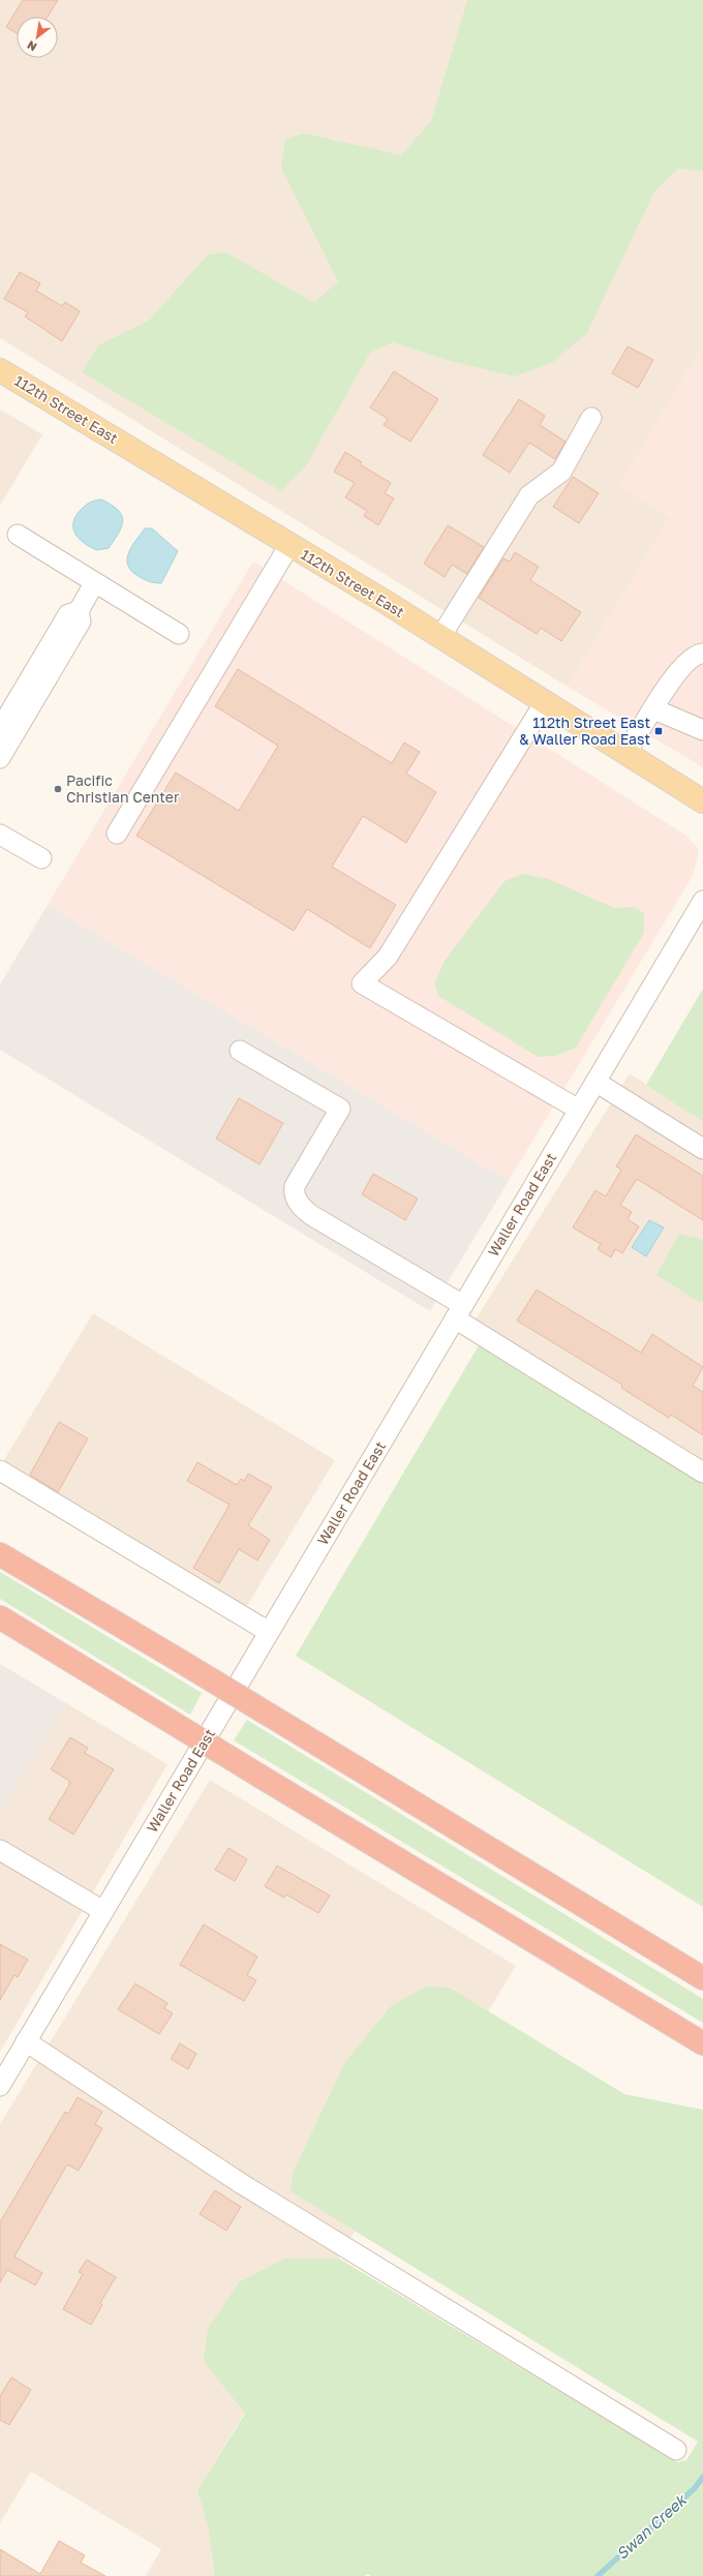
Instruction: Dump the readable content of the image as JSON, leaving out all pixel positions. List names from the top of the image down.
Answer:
{
  "streets": {
    "main road": ["112th Street East"],
    "street": ["Waller Road East"]
  },
  "water": ["Swan Creek"],
  "places": {
    "transit": ["112th Street East & Waller Road East"],
    "other": ["Pacific Christian Center"]
  },
  "north": "bottom left"
}
